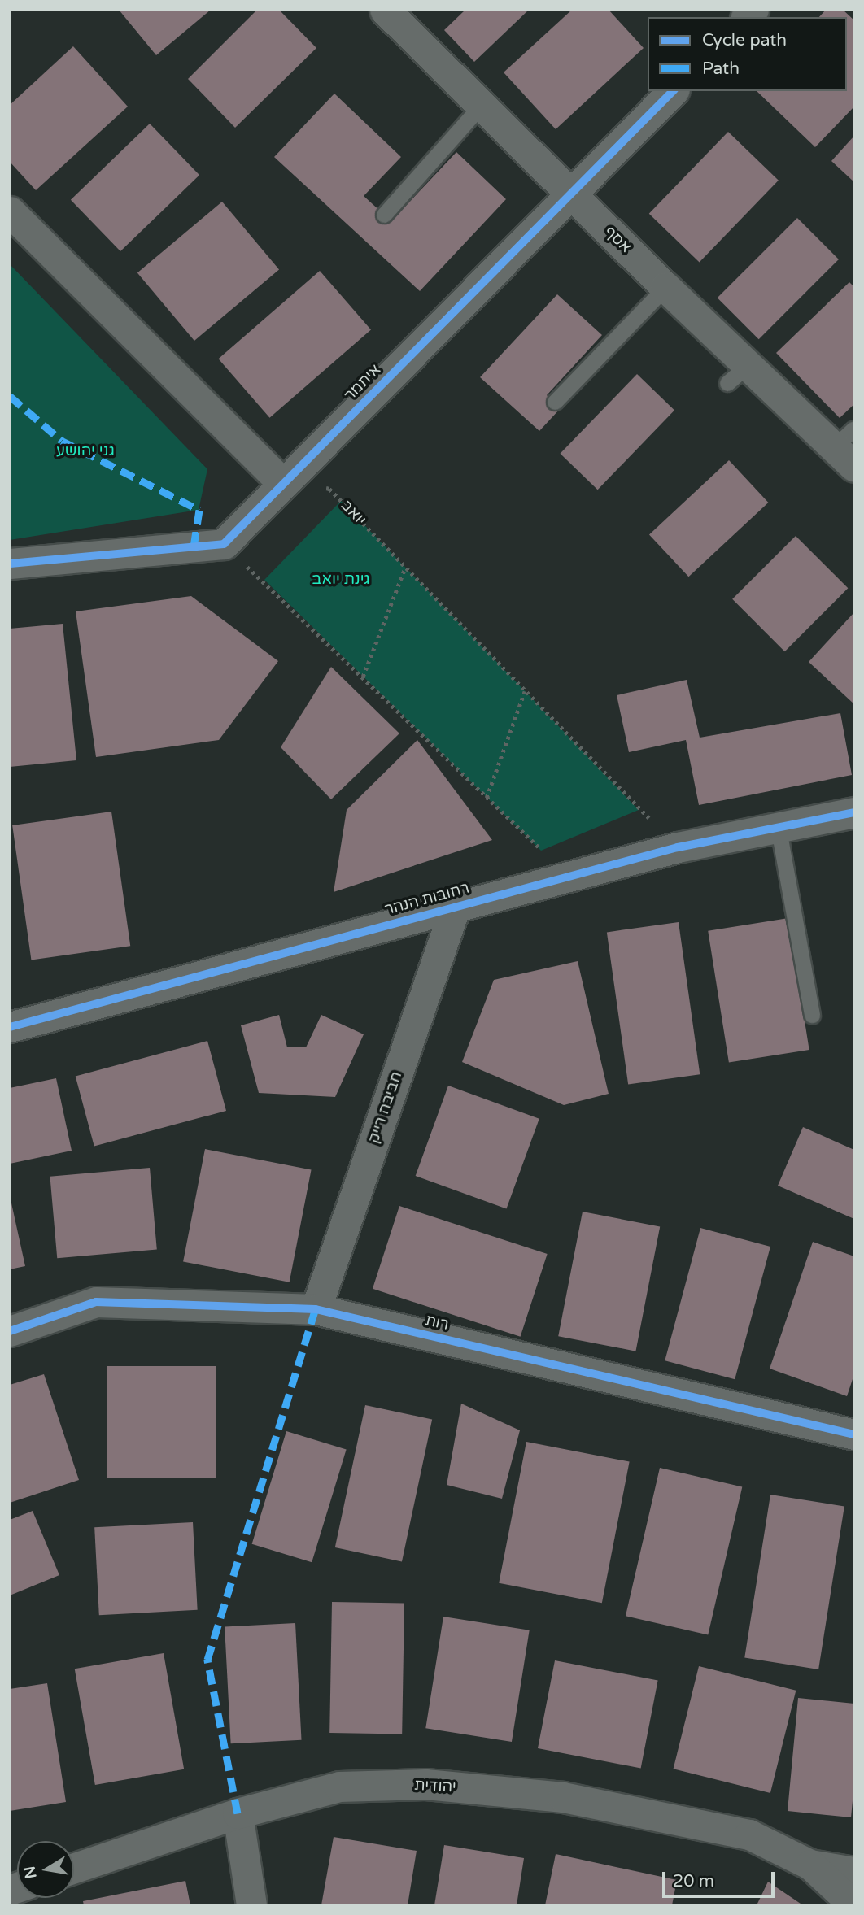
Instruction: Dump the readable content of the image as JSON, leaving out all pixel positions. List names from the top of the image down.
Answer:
{
  "streets": {
    "street": [
      "אסף",
      "איתמר",
      "רחובות הנהר",
      "חביבה רייק",
      "רות",
      "יהודית"
    ],
    "path": ["יואב"]
  },
  "crossings": [
    ["אסף", "איתמר"],
    ["איתמר", "יואב"],
    ["יואב", "רחובות הנהר"],
    ["רחובות הנהר", "חביבה רייק"],
    ["חביבה רייק", "רות"]
  ],
  "parks": ["גני יהושע", "גינת יואב"],
  "legend": ["Cycle path", "Path"],
  "scale_bar": "20 m",
  "north": "left"
}
